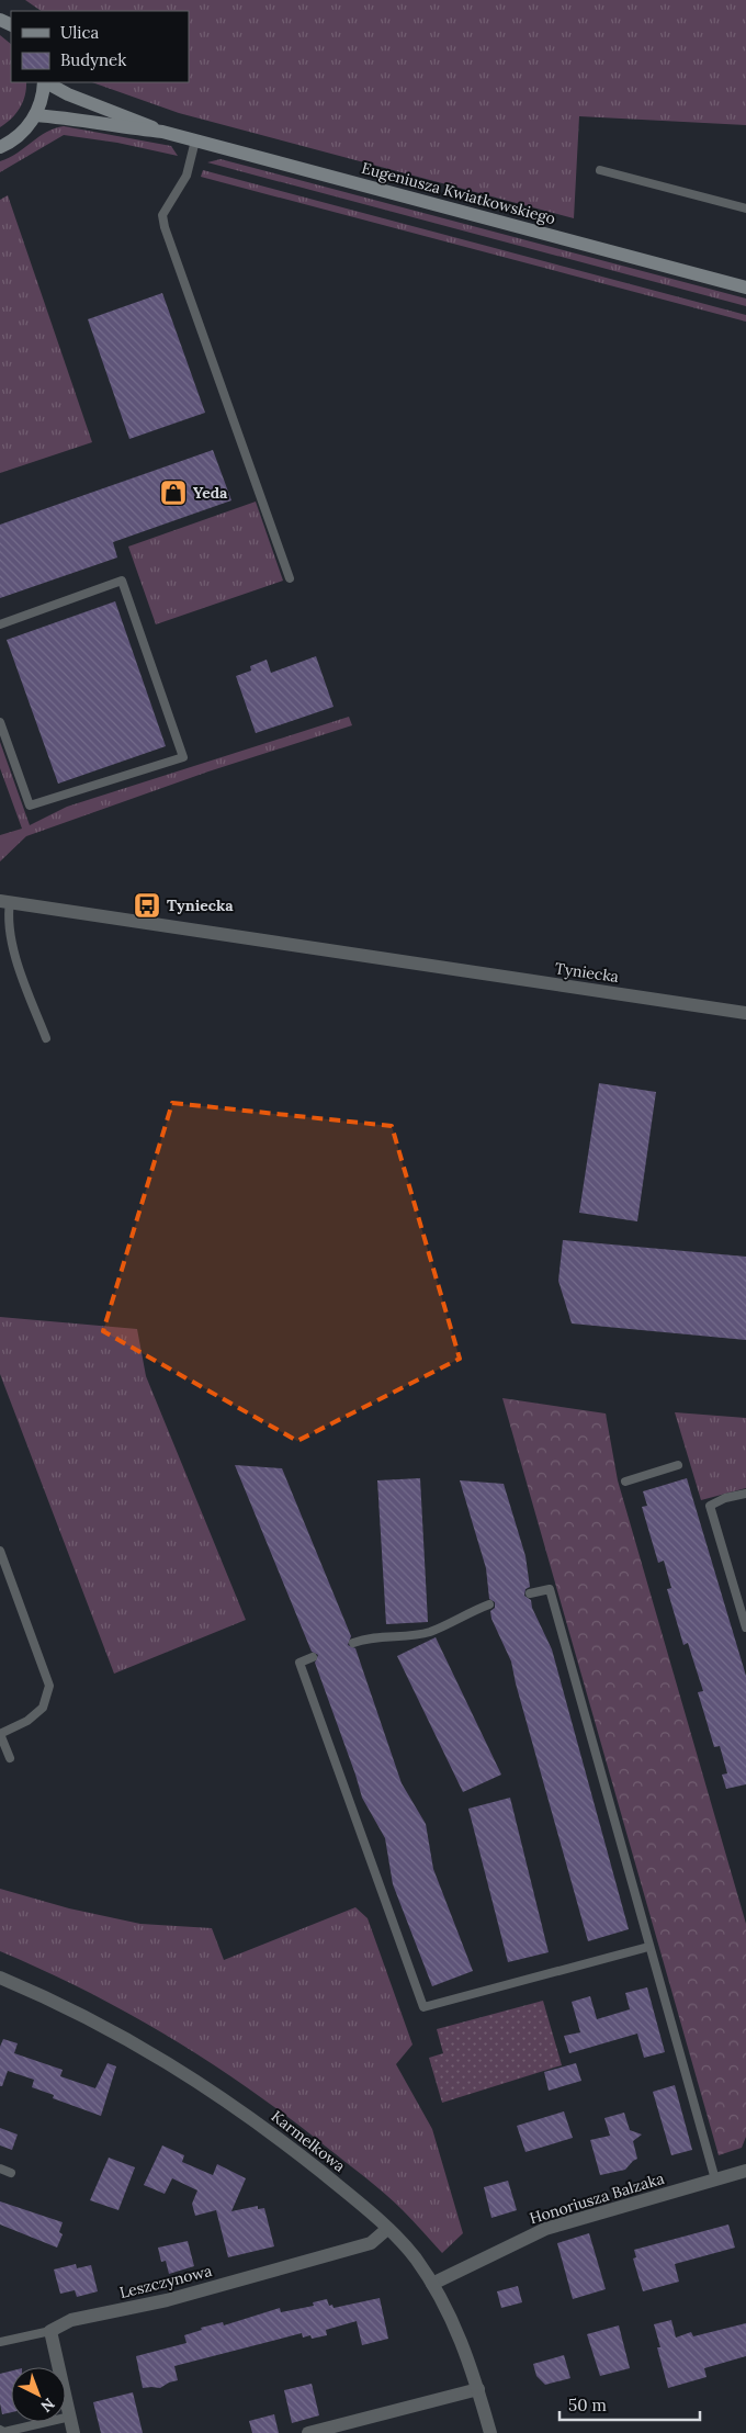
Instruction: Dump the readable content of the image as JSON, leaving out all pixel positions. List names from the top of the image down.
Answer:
{
  "streets": {
    "main road": ["Eugeniusza Kwiatkowskiego"],
    "street": [
      "Tyniecka",
      "Karmelkowa",
      "Honoriusza Balzaka",
      "Leszczynowa"
    ]
  },
  "crossings": [
    ["Karmelkowa", "Honoriusza Balzaka"],
    ["Karmelkowa", "Leszczynowa"]
  ],
  "places": {
    "shop": ["Yeda"],
    "bus stop": ["Tyniecka"]
  },
  "legend": ["Ulica", "Budynek"],
  "scale_bar": "50 m",
  "north": "bottom right"
}
